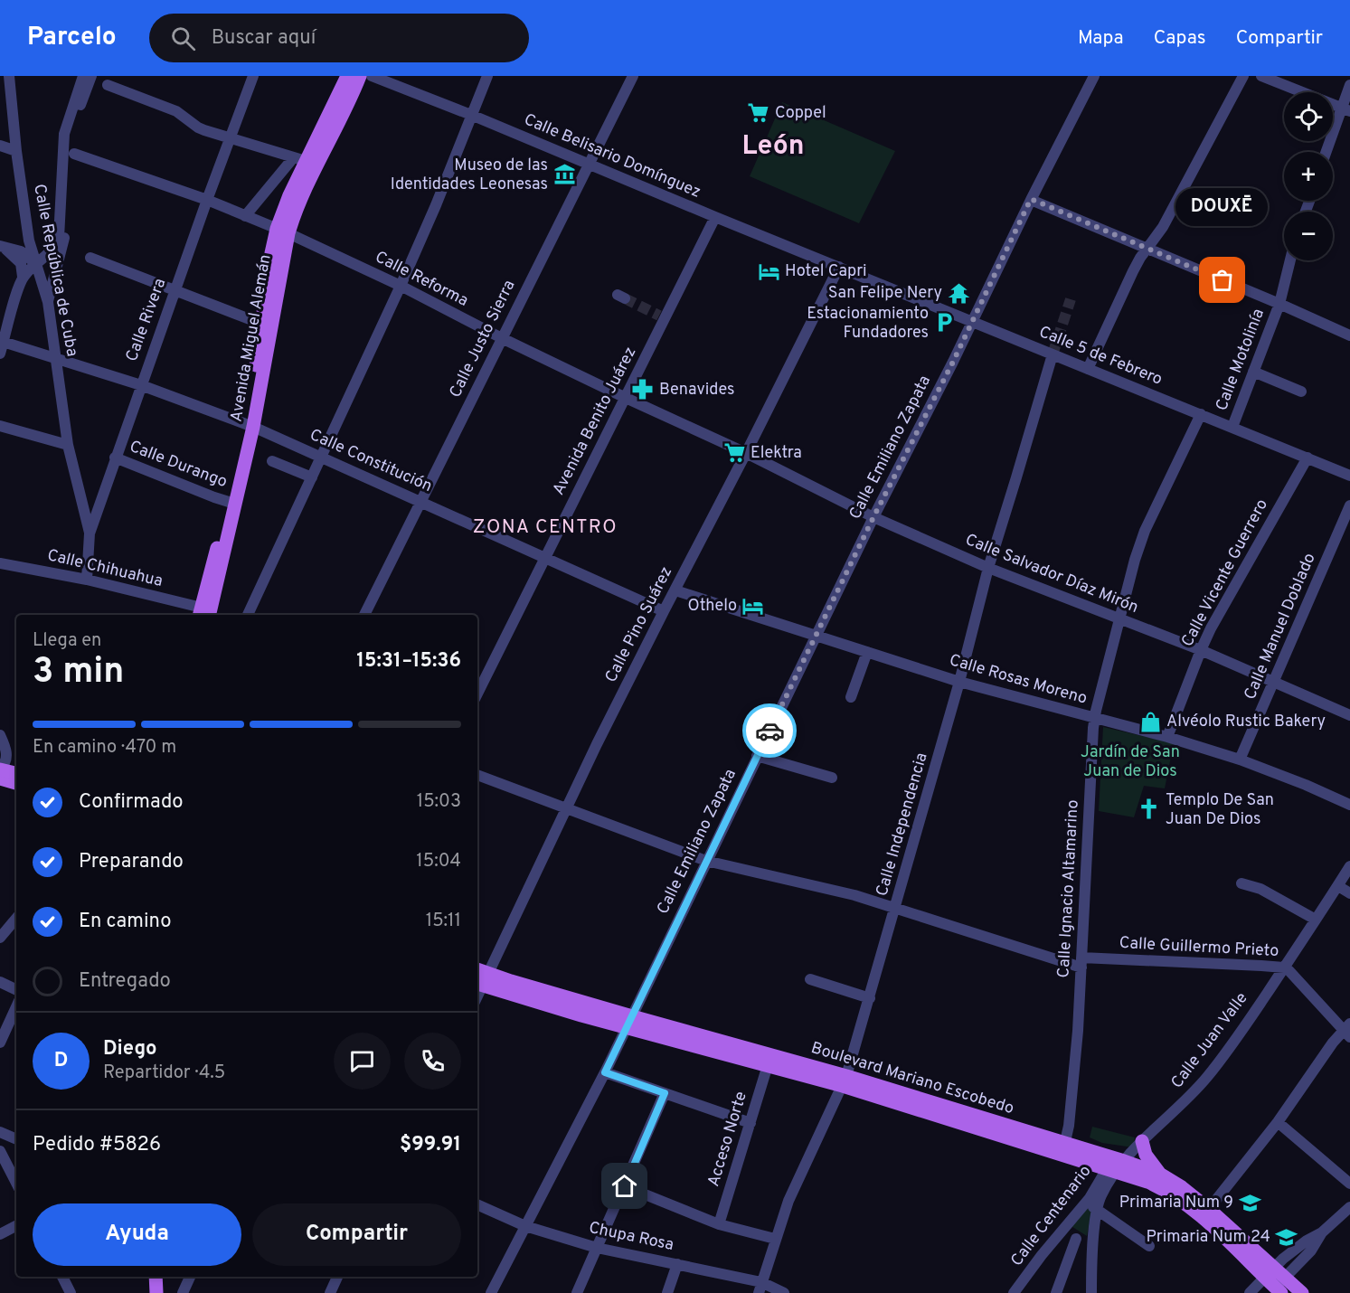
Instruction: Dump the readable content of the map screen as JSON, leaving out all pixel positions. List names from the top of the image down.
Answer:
{
  "streets": {
    "main road": ["Avenida Miguel Alemán", "Boulevard Mariano Escobedo"],
    "street": [
      "Calle Belisario Domínguez",
      "Calle República de Cuba",
      "Calle Reforma",
      "Calle Rivera",
      "Calle Justo Sierra",
      "Calle 5 de Febrero",
      "Calle Motolinía",
      "Avenida Benito Juárez",
      "Calle Emiliano Zapata",
      "Calle Constitución",
      "Calle Durango",
      "Calle Chihuahua",
      "Calle Vicente Guerrero",
      "Calle Salvador Díaz Mirón",
      "Calle Pino Suárez",
      "Calle Manuel Doblado",
      "Calle Rosas Moreno",
      "Calle Independencia",
      "Calle Ignacio Altamarino",
      "Calle Guillermo Prieto",
      "Calle Juan Valle",
      "Acceso Norte",
      "Calle Centenario",
      "Chupa Rosa"
    ]
  },
  "crossings": [
    ["Calle Belisario Domínguez", "Calle Justo Sierra"],
    ["Calle Belisario Domínguez", "Calle 5 de Febrero"],
    ["Calle Belisario Domínguez", "Avenida Benito Juárez"],
    ["Calle Belisario Domínguez", "Calle Pino Suárez"],
    ["Calle República de Cuba", "Calle Rivera"],
    ["Calle República de Cuba", "Calle Constitución"],
    ["Calle Reforma", "Calle Rivera"],
    ["Calle Reforma", "Avenida Miguel Alemán"],
    ["Calle Reforma", "Calle Justo Sierra"],
    ["Calle Reforma", "Avenida Benito Juárez"],
    ["Calle Reforma", "Calle Salvador Díaz Mirón"],
    ["Calle Reforma", "Calle Pino Suárez"],
    ["Calle Rivera", "Calle Constitución"],
    ["Calle Rivera", "Calle Durango"],
    ["Calle Rivera", "Calle Chihuahua"],
    ["Avenida Miguel Alemán", "Calle Constitución"],
    ["Avenida Miguel Alemán", "Calle Durango"],
    ["Avenida Miguel Alemán", "Calle Chihuahua"],
    ["Calle Justo Sierra", "Calle Constitución"],
    ["Calle 5 de Febrero", "Calle Motolinía"],
    ["Calle 5 de Febrero", "Calle Emiliano Zapata"],
    ["Calle 5 de Febrero", "Calle Vicente Guerrero"],
    ["Calle 5 de Febrero", "Calle Pino Suárez"],
    ["Calle 5 de Febrero", "Calle Independencia"],
    ["Calle 5 de Febrero", "Calle Ignacio Altamarino"],
    ["Avenida Benito Juárez", "Calle Constitución"],
    ["Calle Emiliano Zapata", "Calle Salvador Díaz Mirón"],
    ["Calle Emiliano Zapata", "Calle Rosas Moreno"],
    ["Calle Emiliano Zapata", "Calle Guillermo Prieto"],
    ["Calle Emiliano Zapata", "Boulevard Mariano Escobedo"],
    ["Calle Emiliano Zapata", "Chupa Rosa"],
    ["Calle Constitución", "Calle Pino Suárez"],
    ["Calle Vicente Guerrero", "Calle Salvador Díaz Mirón"],
    ["Calle Vicente Guerrero", "Calle Rosas Moreno"],
    ["Calle Salvador Díaz Mirón", "Calle Pino Suárez"],
    ["Calle Salvador Díaz Mirón", "Calle Manuel Doblado"],
    ["Calle Salvador Díaz Mirón", "Calle Independencia"],
    ["Calle Salvador Díaz Mirón", "Calle Ignacio Altamarino"],
    ["Calle Pino Suárez", "Calle Rosas Moreno"],
    ["Calle Pino Suárez", "Calle Guillermo Prieto"],
    ["Calle Pino Suárez", "Boulevard Mariano Escobedo"],
    ["Calle Manuel Doblado", "Calle Rosas Moreno"],
    ["Calle Rosas Moreno", "Calle Independencia"],
    ["Calle Rosas Moreno", "Calle Ignacio Altamarino"],
    ["Calle Independencia", "Calle Guillermo Prieto"],
    ["Calle Independencia", "Boulevard Mariano Escobedo"],
    ["Calle Independencia", "Chupa Rosa"],
    ["Calle Ignacio Altamarino", "Calle Guillermo Prieto"],
    ["Calle Ignacio Altamarino", "Boulevard Mariano Escobedo"],
    ["Calle Guillermo Prieto", "Calle Juan Valle"],
    ["Calle Juan Valle", "Boulevard Mariano Escobedo"],
    ["Calle Juan Valle", "Calle Centenario"],
    ["Boulevard Mariano Escobedo", "Acceso Norte"],
    ["Boulevard Mariano Escobedo", "Calle Centenario"]
  ],
  "districts": ["León", "ZONA CENTRO"],
  "parks": ["Jardín de San Juan de Dios"],
  "places": {
    "supermarket": ["Coppel", "Elektra"],
    "museum": ["Museo de las Identidades Leonesas"],
    "hotel": ["Hotel Capri", "Othelo"],
    "other": ["DOUXĒ"],
    "temple": ["San Felipe Nery"],
    "parking": ["Estacionamiento Fundadores"],
    "pharmacy": ["Benavides"],
    "shop": ["Alvéolo Rustic Bakery"],
    "church": ["Templo De San Juan De Dios"],
    "school or university": ["Primaria Num 9", "Primaria Num 24"]
  },
  "page": {
    "header": "Parcelo",
    "search": "Buscar aquí",
    "nav": ["Mapa", "Capas", "Compartir"],
    "map_buttons": ["+", "−"],
    "bubble": "DOUXĒ",
    "heading": ["3 min", "Llega en", "15:31–15:36"],
    "panel": [
      "Diego",
      "Repartidor · 4.5",
      "Pedido #5826",
      "$99.91"
    ],
    "bar": "En camino · 470 m",
    "list": [
      ["Confirmado", "15:03"],
      ["Preparando", "15:04"],
      ["En camino", "15:11"],
      "Entregado"
    ],
    "round": "D",
    "buttons": ["Ayuda", "Compartir"]
  }
}
